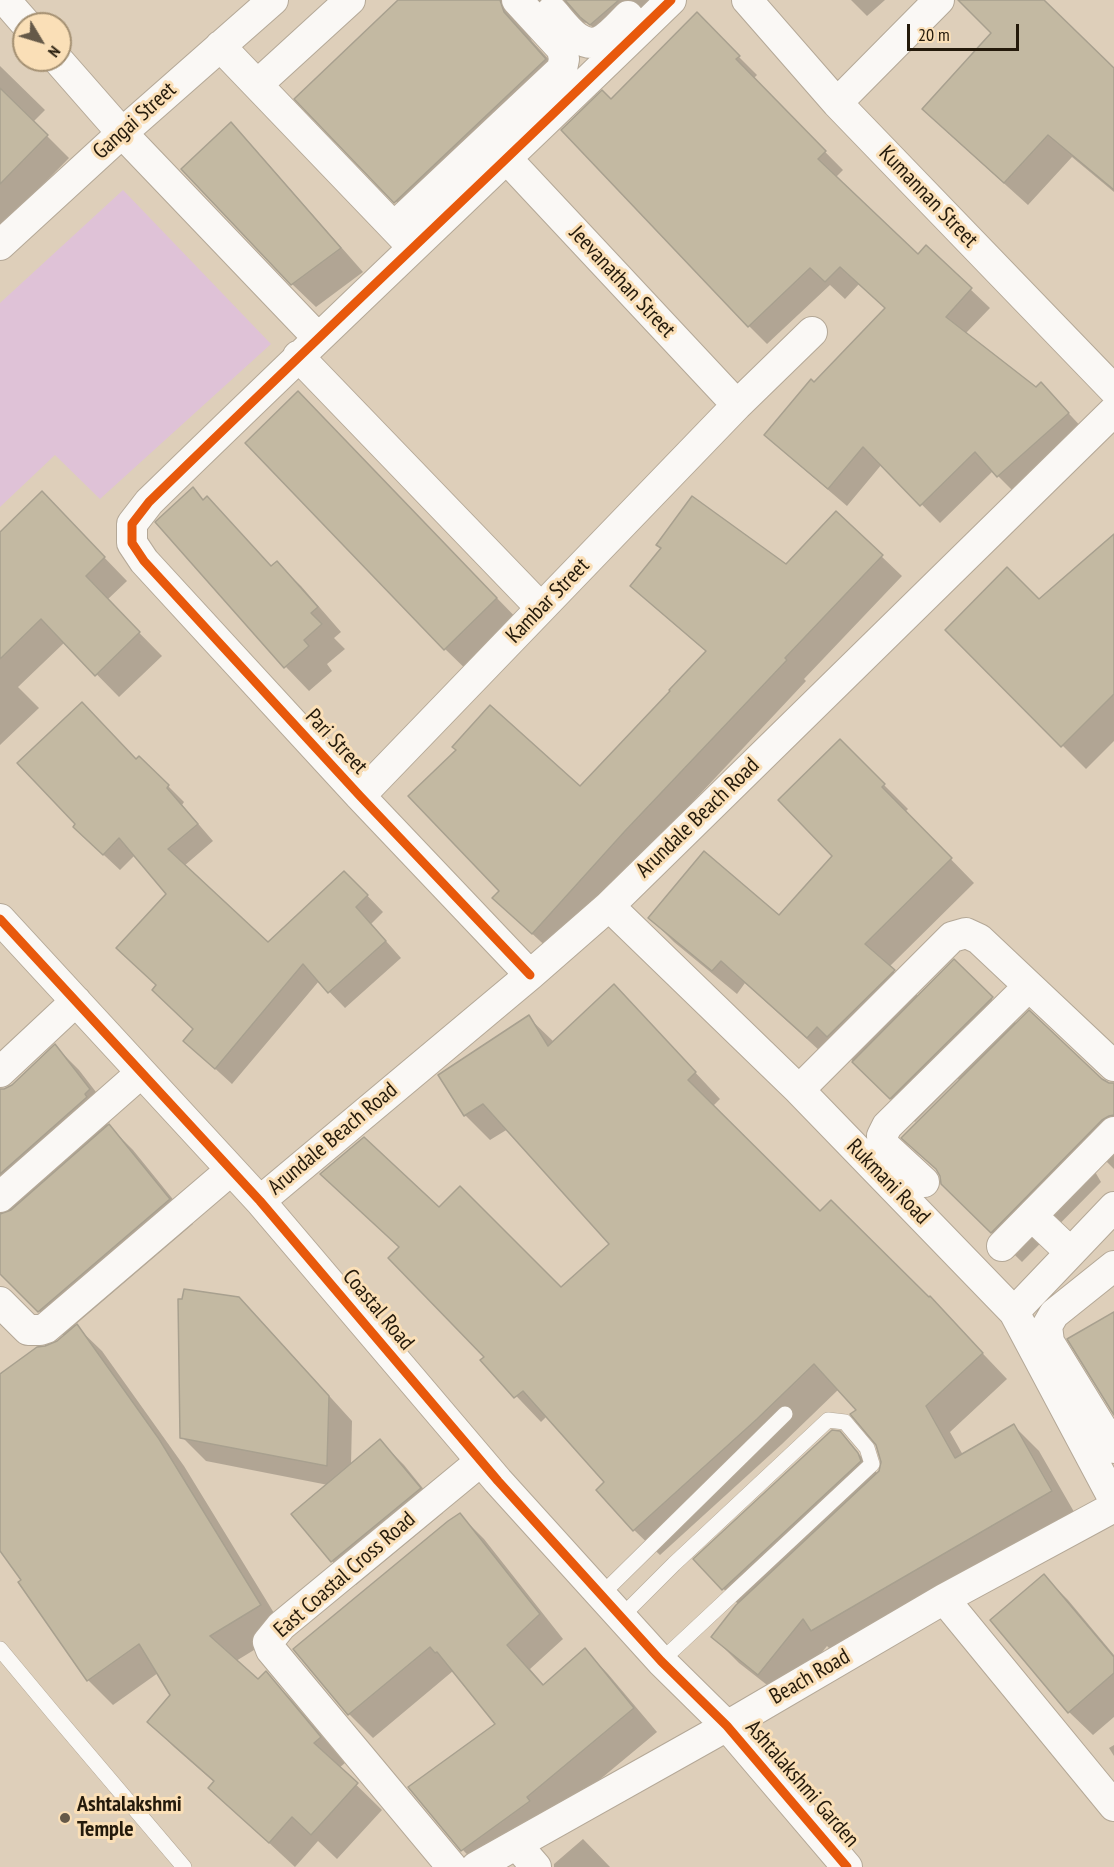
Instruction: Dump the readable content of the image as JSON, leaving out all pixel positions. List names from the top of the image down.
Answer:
{
  "streets": {
    "street": [
      "Gangai Street",
      "Kumannan Street",
      "Jeevanathan Street",
      "Kambar Street",
      "Pari Street",
      "Arundale Beach Road",
      "Rukmani Road",
      "Coastal Road",
      "East Coastal Cross Road",
      "Beach Road",
      "Ashtalakshmi Garden"
    ]
  },
  "crossings": [
    ["Jeevanathan Street", "Kambar Street"],
    ["Kambar Street", "Pari Street"],
    ["Pari Street", "Arundale Beach Road"],
    ["Arundale Beach Road", "Rukmani Road"],
    ["Arundale Beach Road", "Coastal Road"],
    ["Coastal Road", "East Coastal Cross Road"],
    ["Coastal Road", "Beach Road"],
    ["Coastal Road", "Ashtalakshmi Garden"],
    ["Beach Road", "Ashtalakshmi Garden"]
  ],
  "places": ["Ashtalakshmi Temple"],
  "scale_bar": "20 m",
  "north": "bottom right"
}
